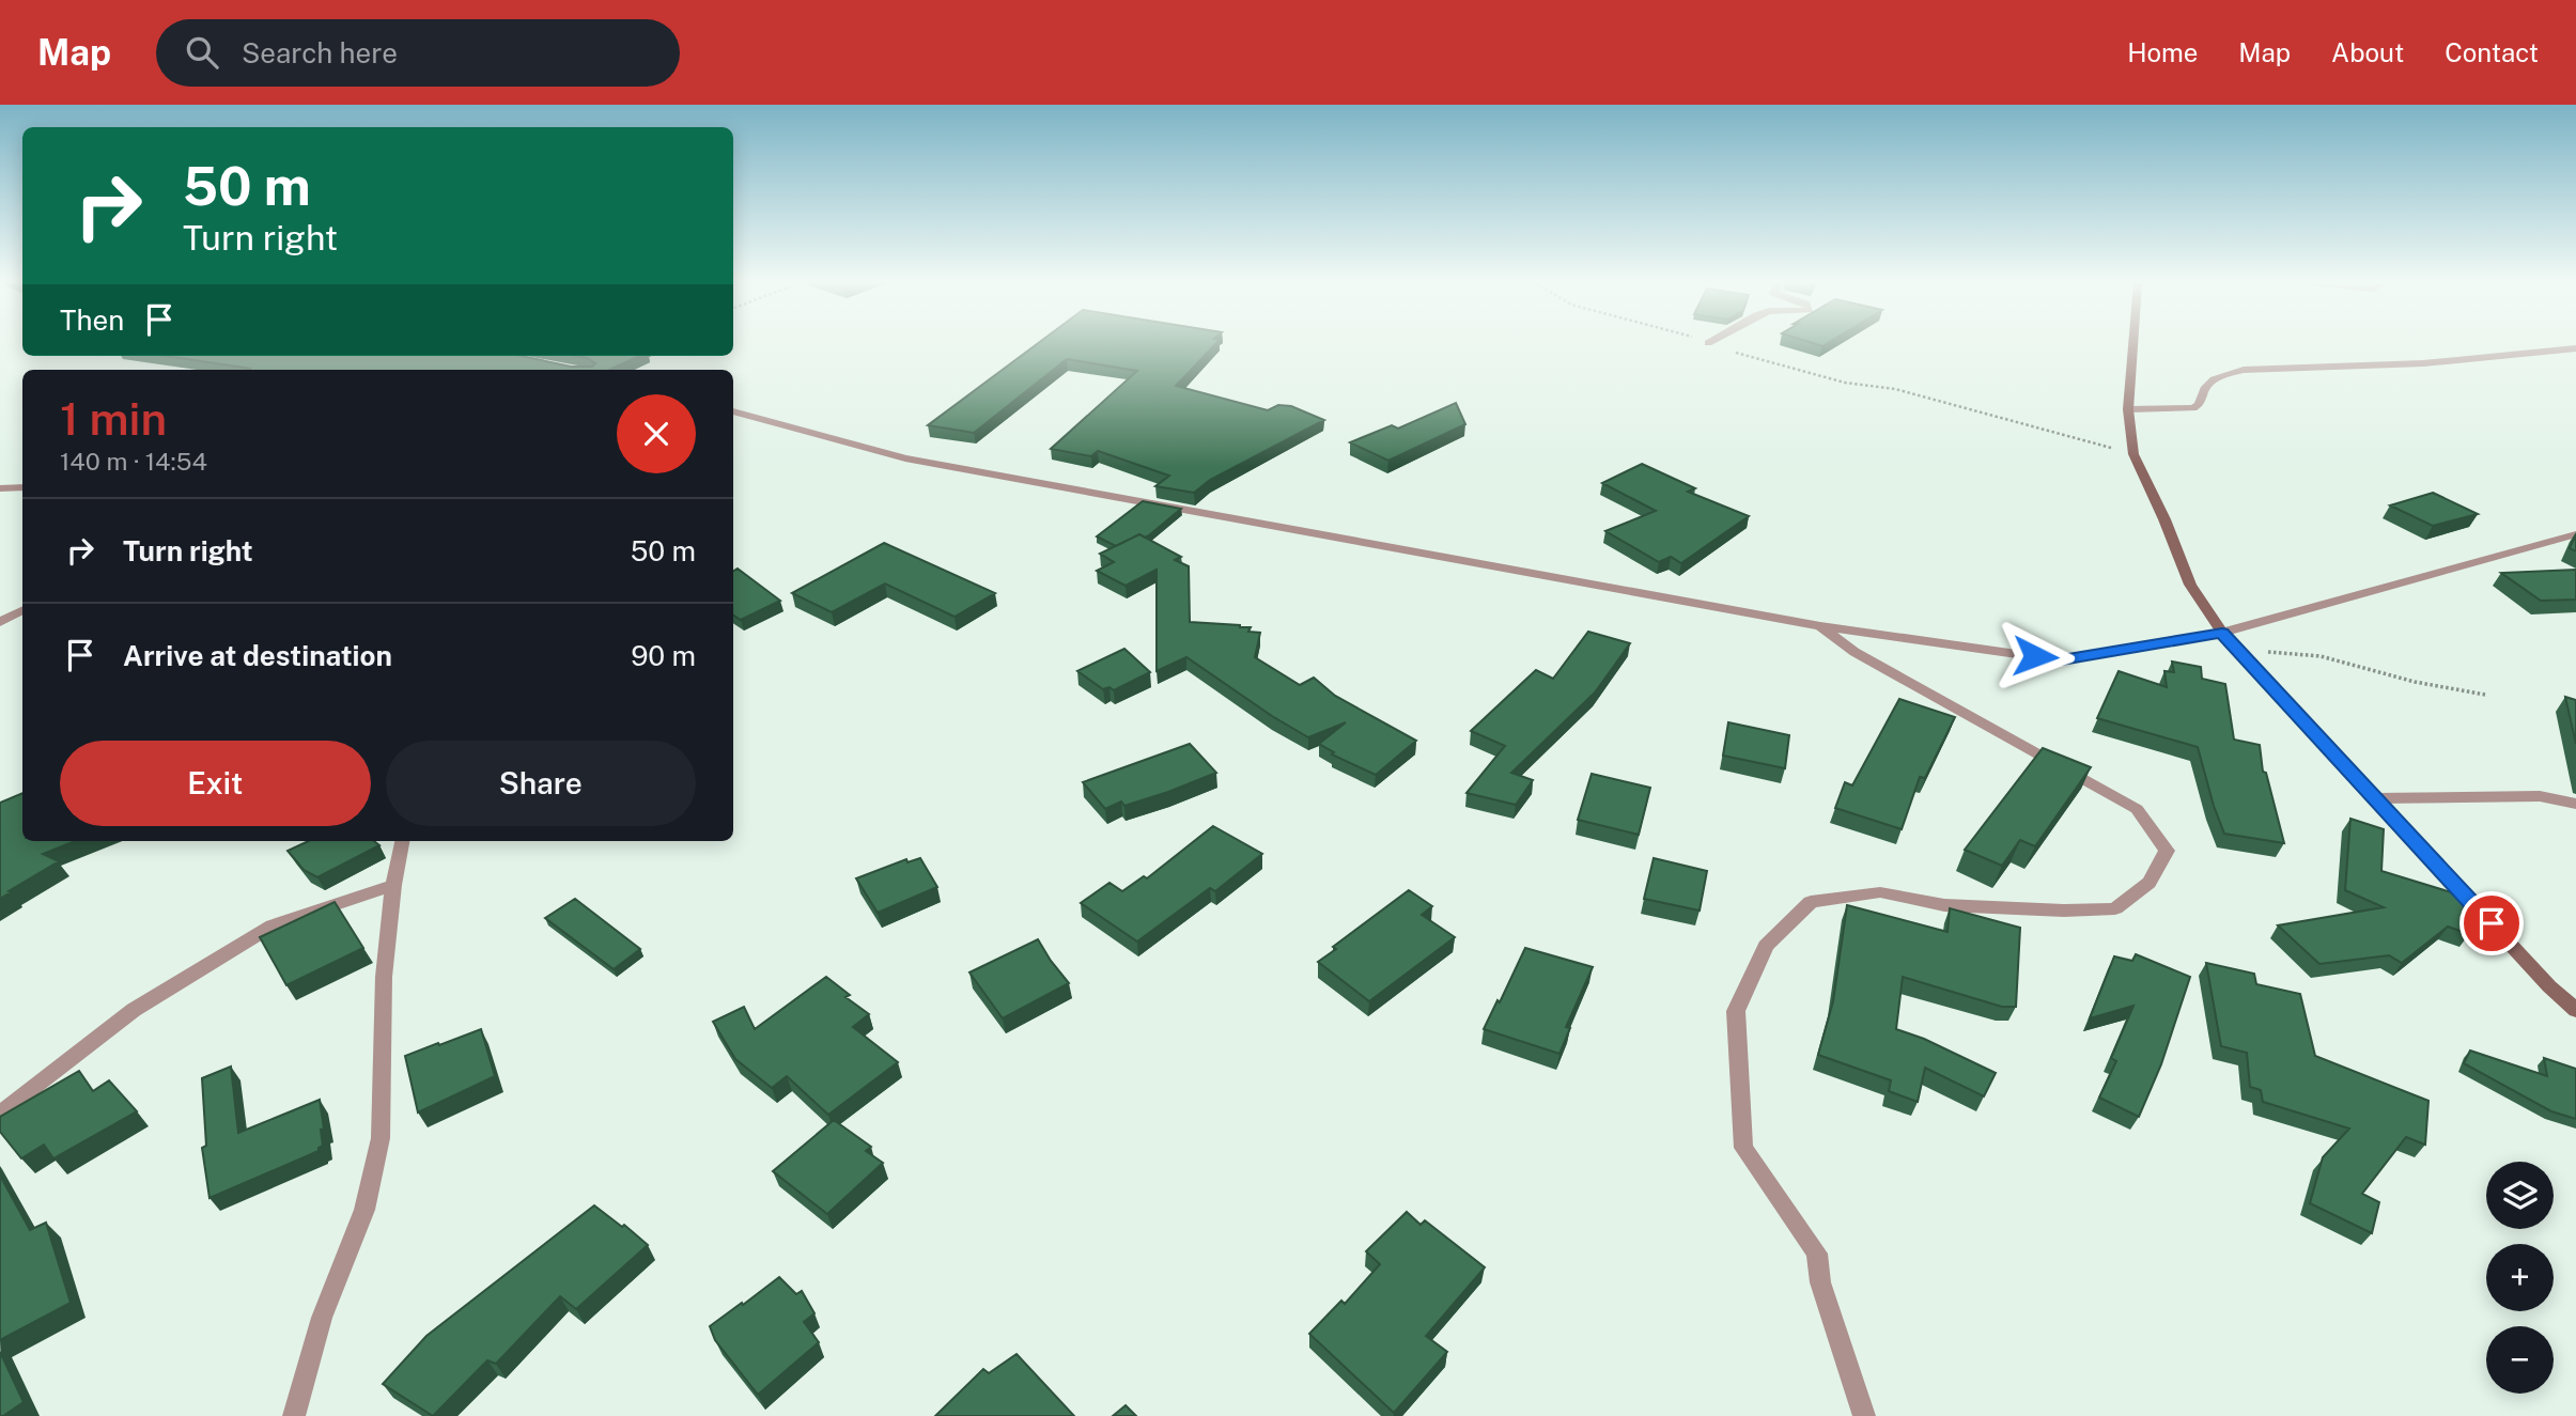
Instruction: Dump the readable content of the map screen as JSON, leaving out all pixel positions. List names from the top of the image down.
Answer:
{
  "page": {
    "header": "Map",
    "search": "Search here",
    "nav": [
      "Home",
      "Map",
      "About",
      "Contact"
    ],
    "turn": ["50 m", "Turn right"],
    "then": "Then",
    "heading": ["1 min", "140 m · 14:54"],
    "list": [
      {
        "name": "Turn right",
        "value": "50 m"
      },
      {
        "name": "Arrive at destination",
        "value": "90 m"
      }
    ],
    "buttons": ["Exit", "Share"],
    "map_buttons": ["+", "−"]
  }
}
